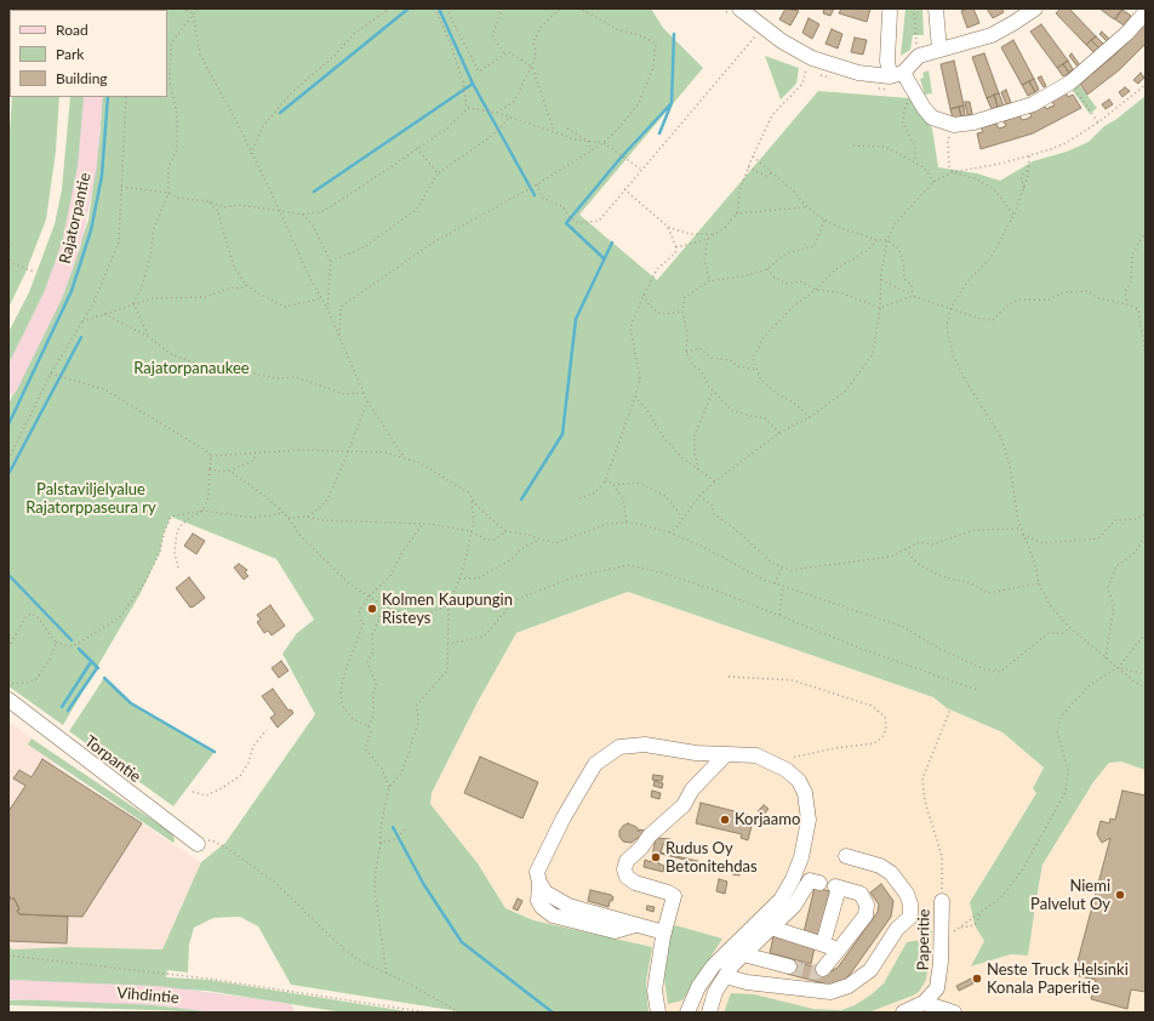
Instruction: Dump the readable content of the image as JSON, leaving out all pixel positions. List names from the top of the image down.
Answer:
{
  "streets": {
    "main road": ["Rajatorpantie", "Vihdintie"],
    "street": ["Torpantie", "Paperitie"]
  },
  "parks": ["Rajatorpanaukee", "Palstaviljelyalue Rajatorppaseura ry"],
  "places": [
    "Kolmen Kaupungin Risteys",
    "Korjaamo",
    "Rudus Oy Betonitehdas",
    "Niemi Palvelut Oy",
    "Neste Truck Helsinki Konala Paperitie"
  ],
  "legend": ["Road", "Park", "Building"]
}
